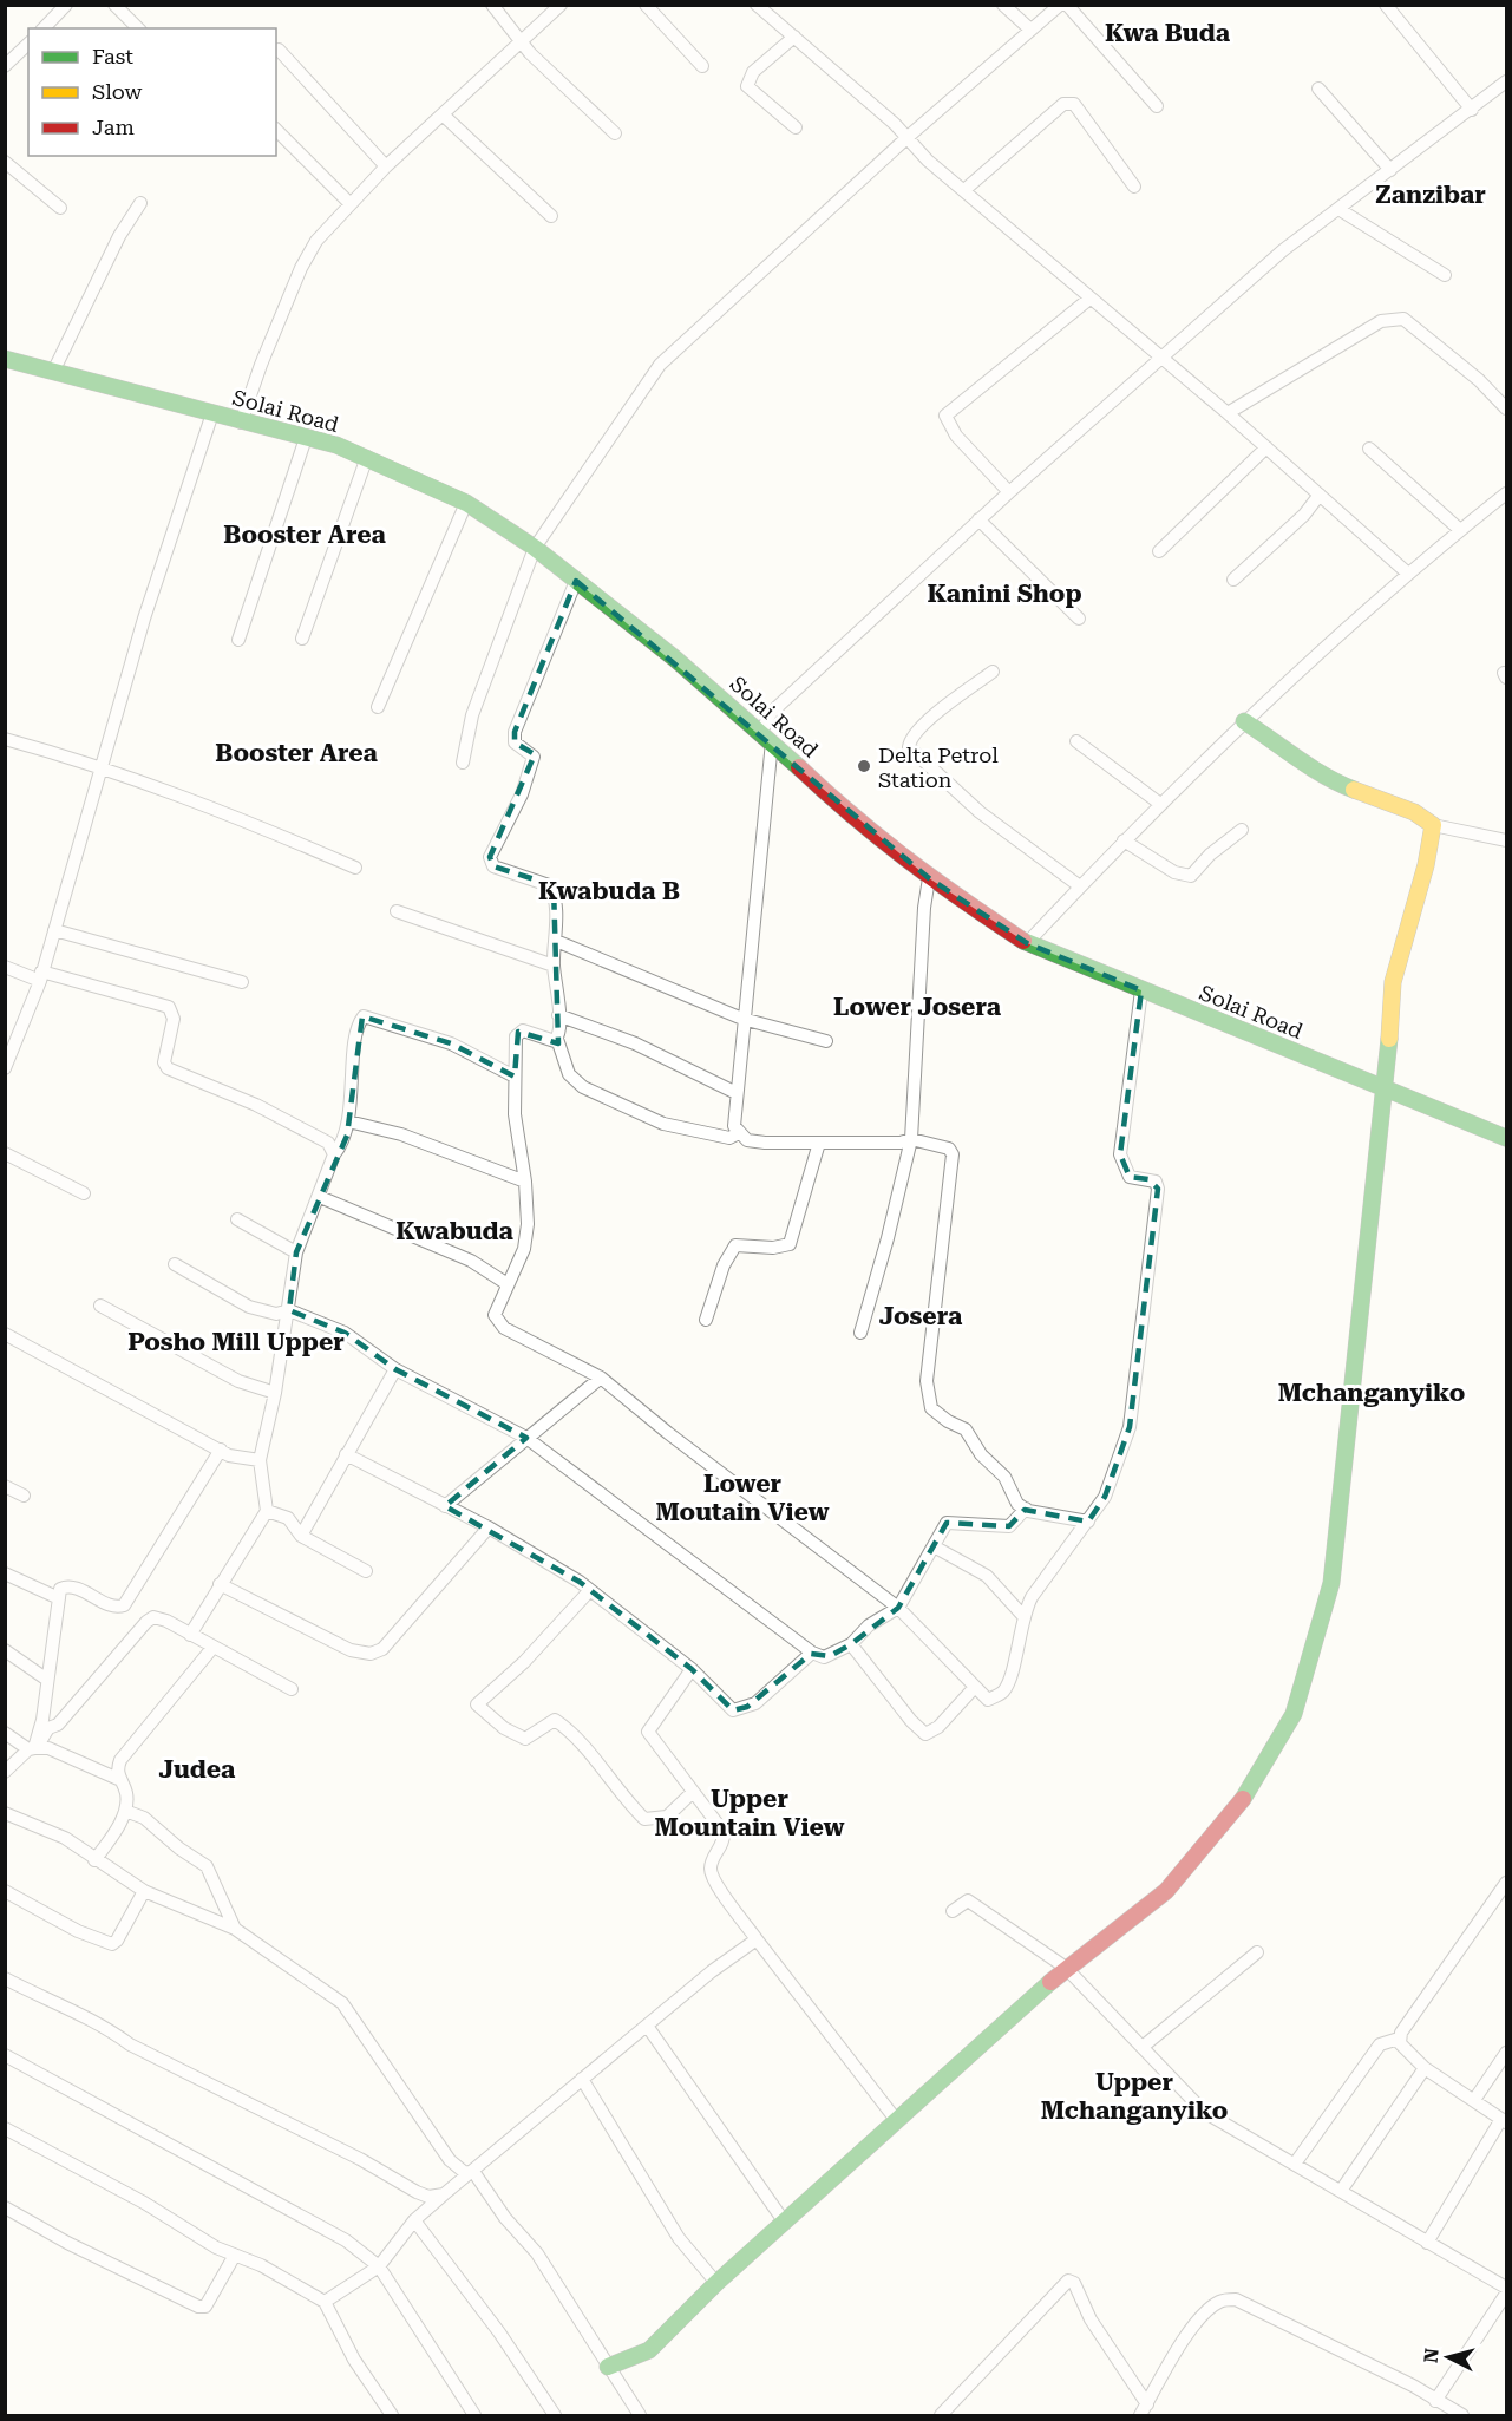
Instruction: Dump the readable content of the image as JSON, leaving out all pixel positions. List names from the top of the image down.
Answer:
{
  "streets": {
    "main road": ["Solai Road"]
  },
  "districts": [
    "Kwa Buda",
    "Zanzibar",
    "Booster Area",
    "Kanini Shop",
    "Booster Area",
    "Kwabuda B",
    "Lower Josera",
    "Kwabuda",
    "Josera",
    "Posho Mill Upper",
    "Mchanganyiko",
    "Lower Moutain View",
    "Judea",
    "Upper Mountain View",
    "Upper Mchanganyiko"
  ],
  "places": ["Delta Petrol Station"],
  "legend": ["Fast", "Slow", "Jam"],
  "north": "left"
}
